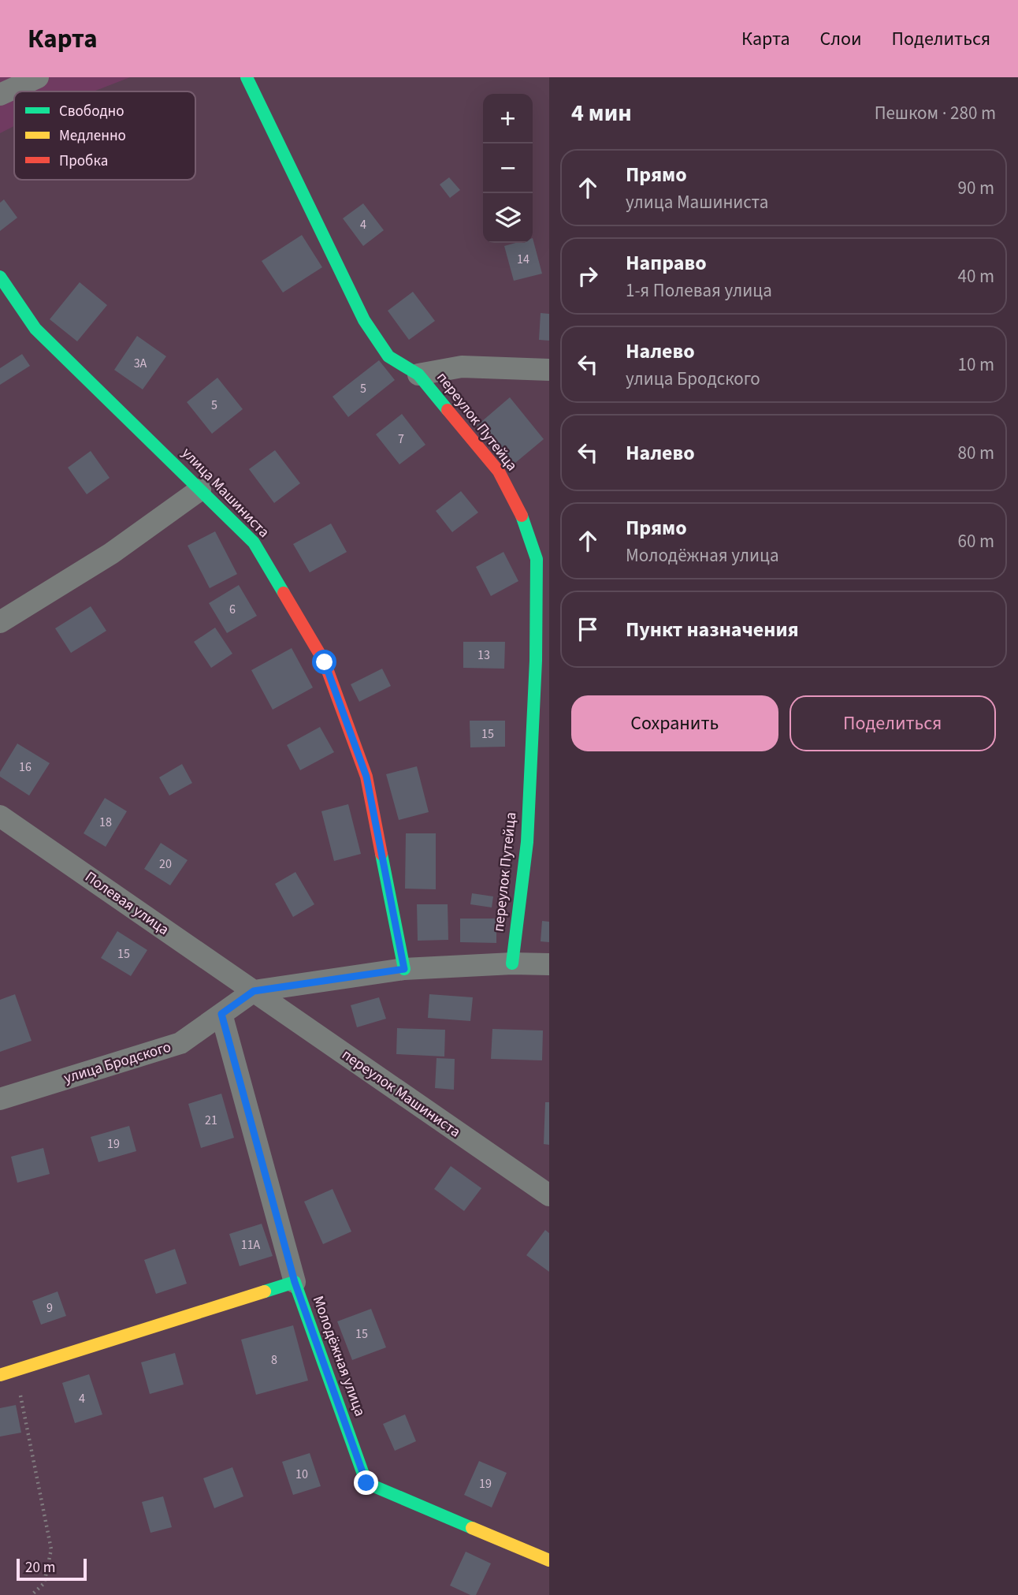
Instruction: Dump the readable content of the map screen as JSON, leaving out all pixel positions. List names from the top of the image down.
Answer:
{
  "streets": {
    "street": [
      "переулок Путейца",
      "улица Машиниста",
      "Полевая улица",
      "улица Бродского",
      "переулок Машиниста",
      "Молодёжная улица"
    ]
  },
  "crossings": [
    ["Полевая улица", "улица Бродского"],
    ["Полевая улица", "переулок Машиниста"],
    ["улица Бродского", "переулок Машиниста"]
  ],
  "house_numbers": [
    "4",
    "14",
    "3А",
    "5",
    "5",
    "7",
    "6",
    "13",
    "15",
    "16",
    "18",
    "20",
    "15",
    "21",
    "19",
    "11А",
    "9",
    "15",
    "8",
    "4",
    "10",
    "19"
  ],
  "legend": ["Свободно", "Медленно", "Пробка"],
  "scale_bar": "20 m",
  "page": {
    "header": "Карта",
    "nav": ["Карта", "Слои", "Поделиться"],
    "heading": ["4 мин", "Пешком · 280 m"],
    "map_buttons": ["+", "−"],
    "list": [
      ["Прямо", "улица Машиниста", "90 m"],
      ["Направо", "1-я Полевая улица", "40 m"],
      ["Налево", "улица Бродского", "10 m"],
      ["Налево", "80 m"],
      ["Прямо", "Молодёжная улица", "60 m"],
      "Пункт назначения"
    ],
    "buttons": ["Сохранить", "Поделиться"],
    "scale": "20 m"
  }
}
